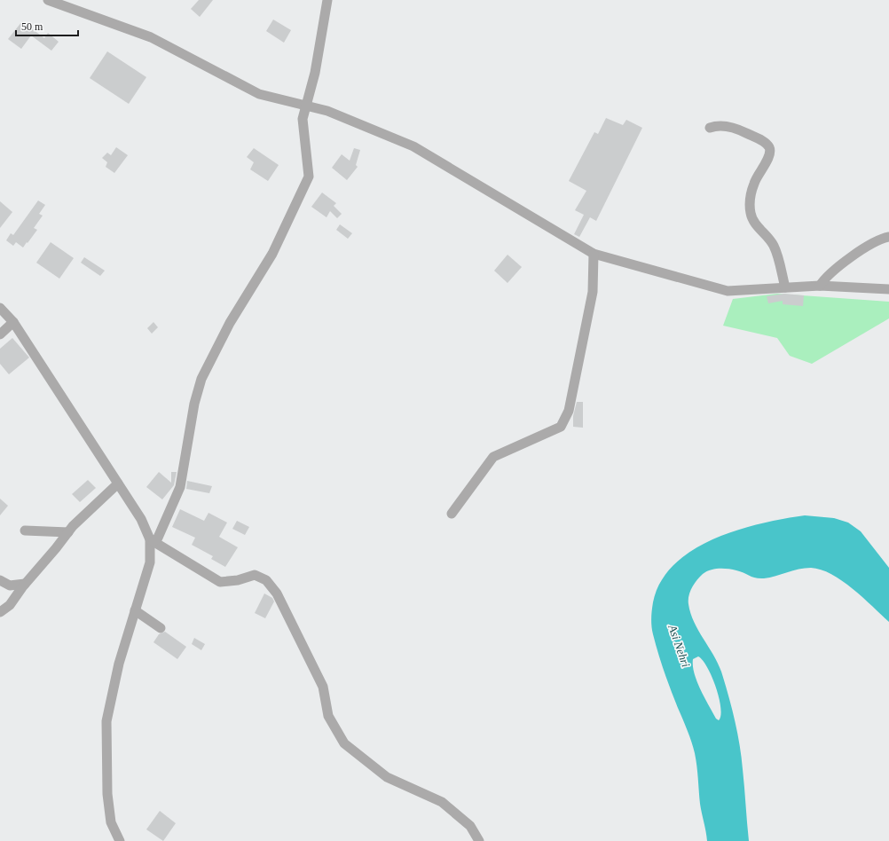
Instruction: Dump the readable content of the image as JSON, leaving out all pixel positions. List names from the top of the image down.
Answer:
{
  "water": ["Asi Nehri"],
  "scale_bar": "50 m"
}
